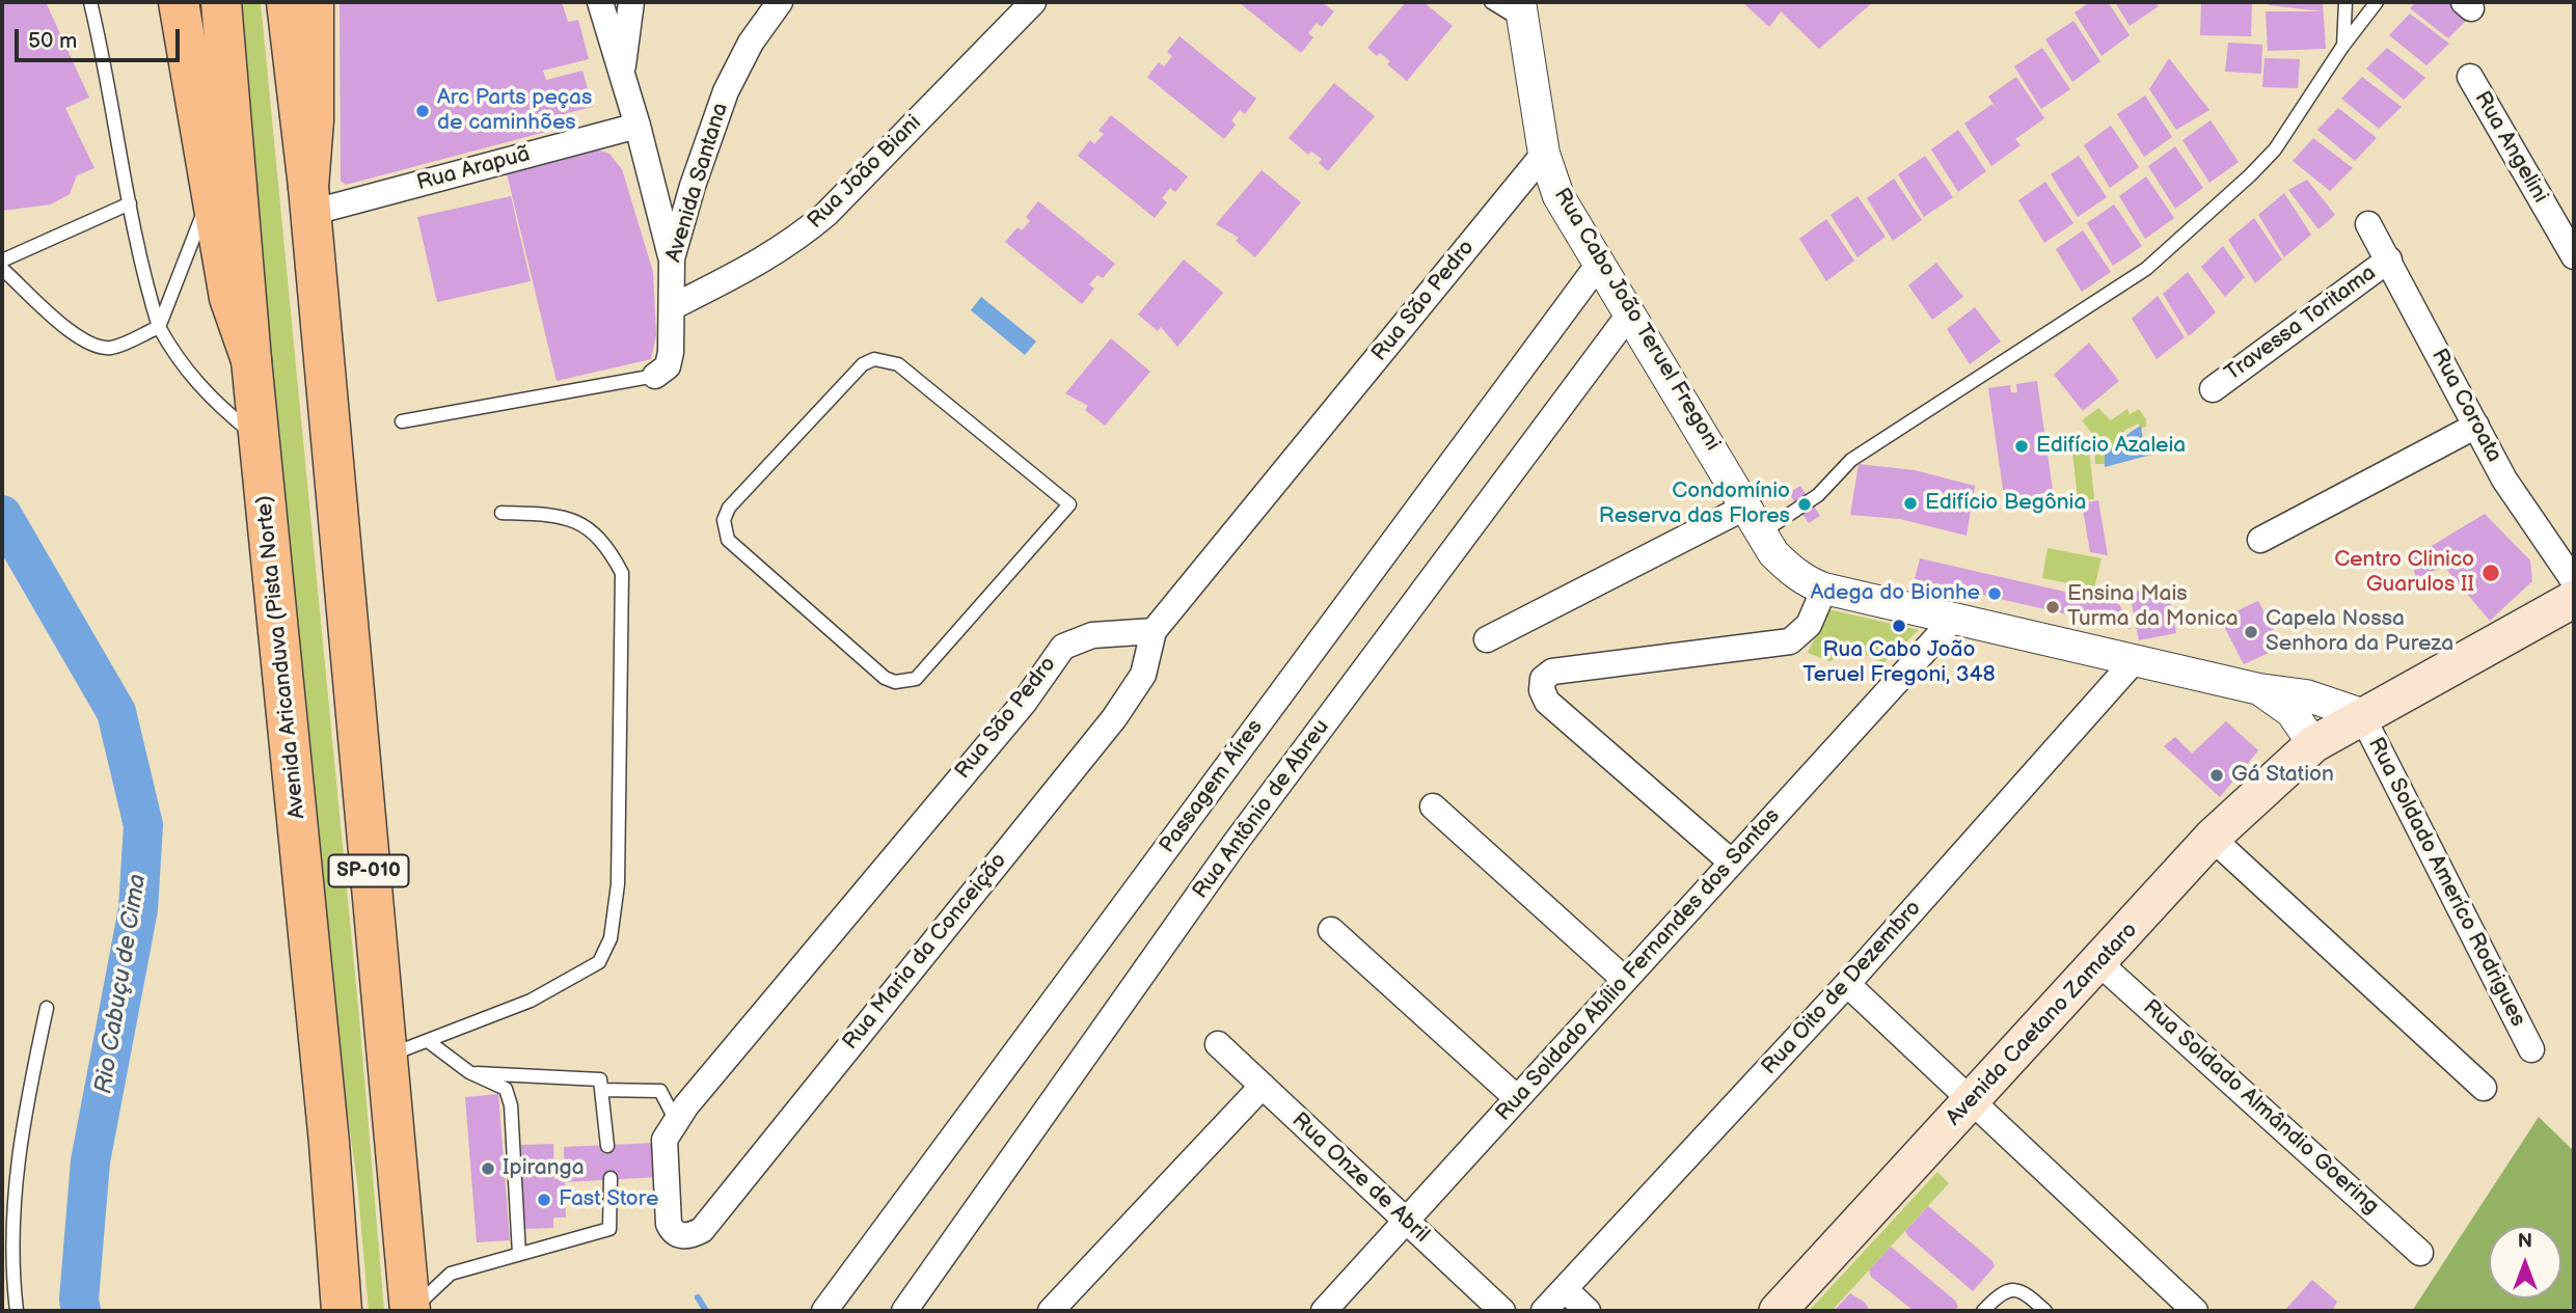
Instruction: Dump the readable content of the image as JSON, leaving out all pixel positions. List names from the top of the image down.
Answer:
{
  "streets": {
    "highway": ["Avenida Aricanduva (Pista Norte)", "SP-010"],
    "main road": ["Avenida Caetano Zamataro"],
    "street": [
      "Rua Angelini",
      "Rua Arapuã",
      "Rua João Biani",
      "Avenida Santana",
      "Rua São Pedro",
      "Rua Cabo João Teruel Fregoni",
      "Travessa Toritama",
      "Rua Coroata",
      "Passagem Aíres",
      "Rua Antônio de Abreu",
      "Rua Soldado Ameríco Rodrigues",
      "Rua Maria da Conceição",
      "Rua Soldado Abílio Fernandes dos Santos",
      "Rua Oito de Dezembro",
      "Rua Soldado Almândio Goering",
      "Rua Onze de Abril"
    ]
  },
  "crossings": [
    ["Rua Arapuã", "SP-010"],
    ["Rua João Biani", "Avenida Santana"],
    ["Rua São Pedro", "Rua Cabo João Teruel Fregoni"],
    ["Rua São Pedro", "Rua Maria da Conceição"],
    ["Rua Cabo João Teruel Fregoni", "Passagem Aíres"],
    ["Rua Cabo João Teruel Fregoni", "Rua Antônio de Abreu"],
    ["Rua Cabo João Teruel Fregoni", "Rua Soldado Ameríco Rodrigues"],
    ["Rua Cabo João Teruel Fregoni", "Rua Soldado Abílio Fernandes dos Santos"],
    ["Rua Cabo João Teruel Fregoni", "Rua Oito de Dezembro"],
    ["Rua Cabo João Teruel Fregoni", "Avenida Caetano Zamataro"],
    ["Travessa Toritama", "Rua Coroata"],
    ["Rua Soldado Abílio Fernandes dos Santos", "Rua Onze de Abril"],
    ["Avenida Caetano Zamataro", "Rua Soldado Almândio Goering"]
  ],
  "water": ["Rio Cabuçu de Cima"],
  "places": [
    "Arc Parts peças de caminhões",
    "Edifício Azaleia",
    "Edifício Begônia",
    "Condomínio Reserva das Flores",
    "Centro Clinico Guarulos II",
    "Adega do Bionhe",
    "Ensina Mais Turma da Monica",
    "Rua Cabo João Teruel Fregoni, 348",
    "Capela Nossa Senhora da Pureza",
    "Gá Station",
    "Ipiranga",
    "Fast Store"
  ],
  "scale_bar": "50 m",
  "north": "top"
}
